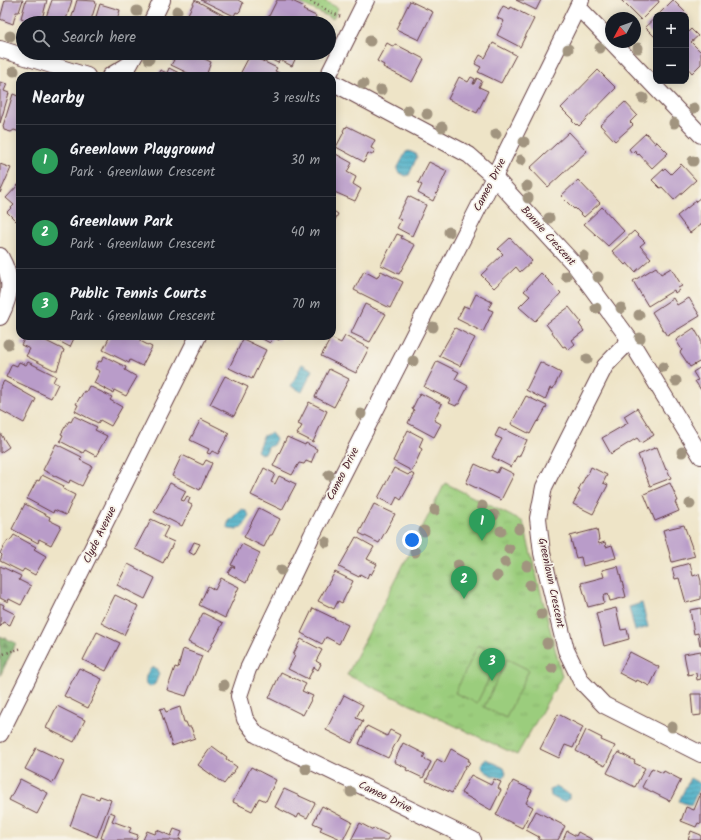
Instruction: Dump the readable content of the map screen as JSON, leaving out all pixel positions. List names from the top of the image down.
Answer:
{
  "streets": {
    "street": [
      "Cameo Drive",
      "Bonnie Crescent",
      "Clyde Avenue",
      "Greenlawn Crescent"
    ]
  },
  "crossings": [
    ["Cameo Drive", "Bonnie Crescent"],
    ["Bonnie Crescent", "Greenlawn Crescent"]
  ],
  "north": "bottom left",
  "page": {
    "map_buttons": ["+", "−"],
    "search": "Search here",
    "heading": ["Nearby", "3 results"],
    "list": [
      {
        "mark": "1",
        "name": "Greenlawn Playground",
        "note": "Park · Greenlawn Crescent",
        "value": "30 m"
      },
      {
        "mark": "2",
        "name": "Greenlawn Park",
        "note": "Park · Greenlawn Crescent",
        "value": "40 m"
      },
      {
        "mark": "3",
        "name": "Public Tennis Courts",
        "note": "Park · Greenlawn Crescent",
        "value": "70 m"
      }
    ],
    "pins": ["1", "2", "3"]
  }
}
